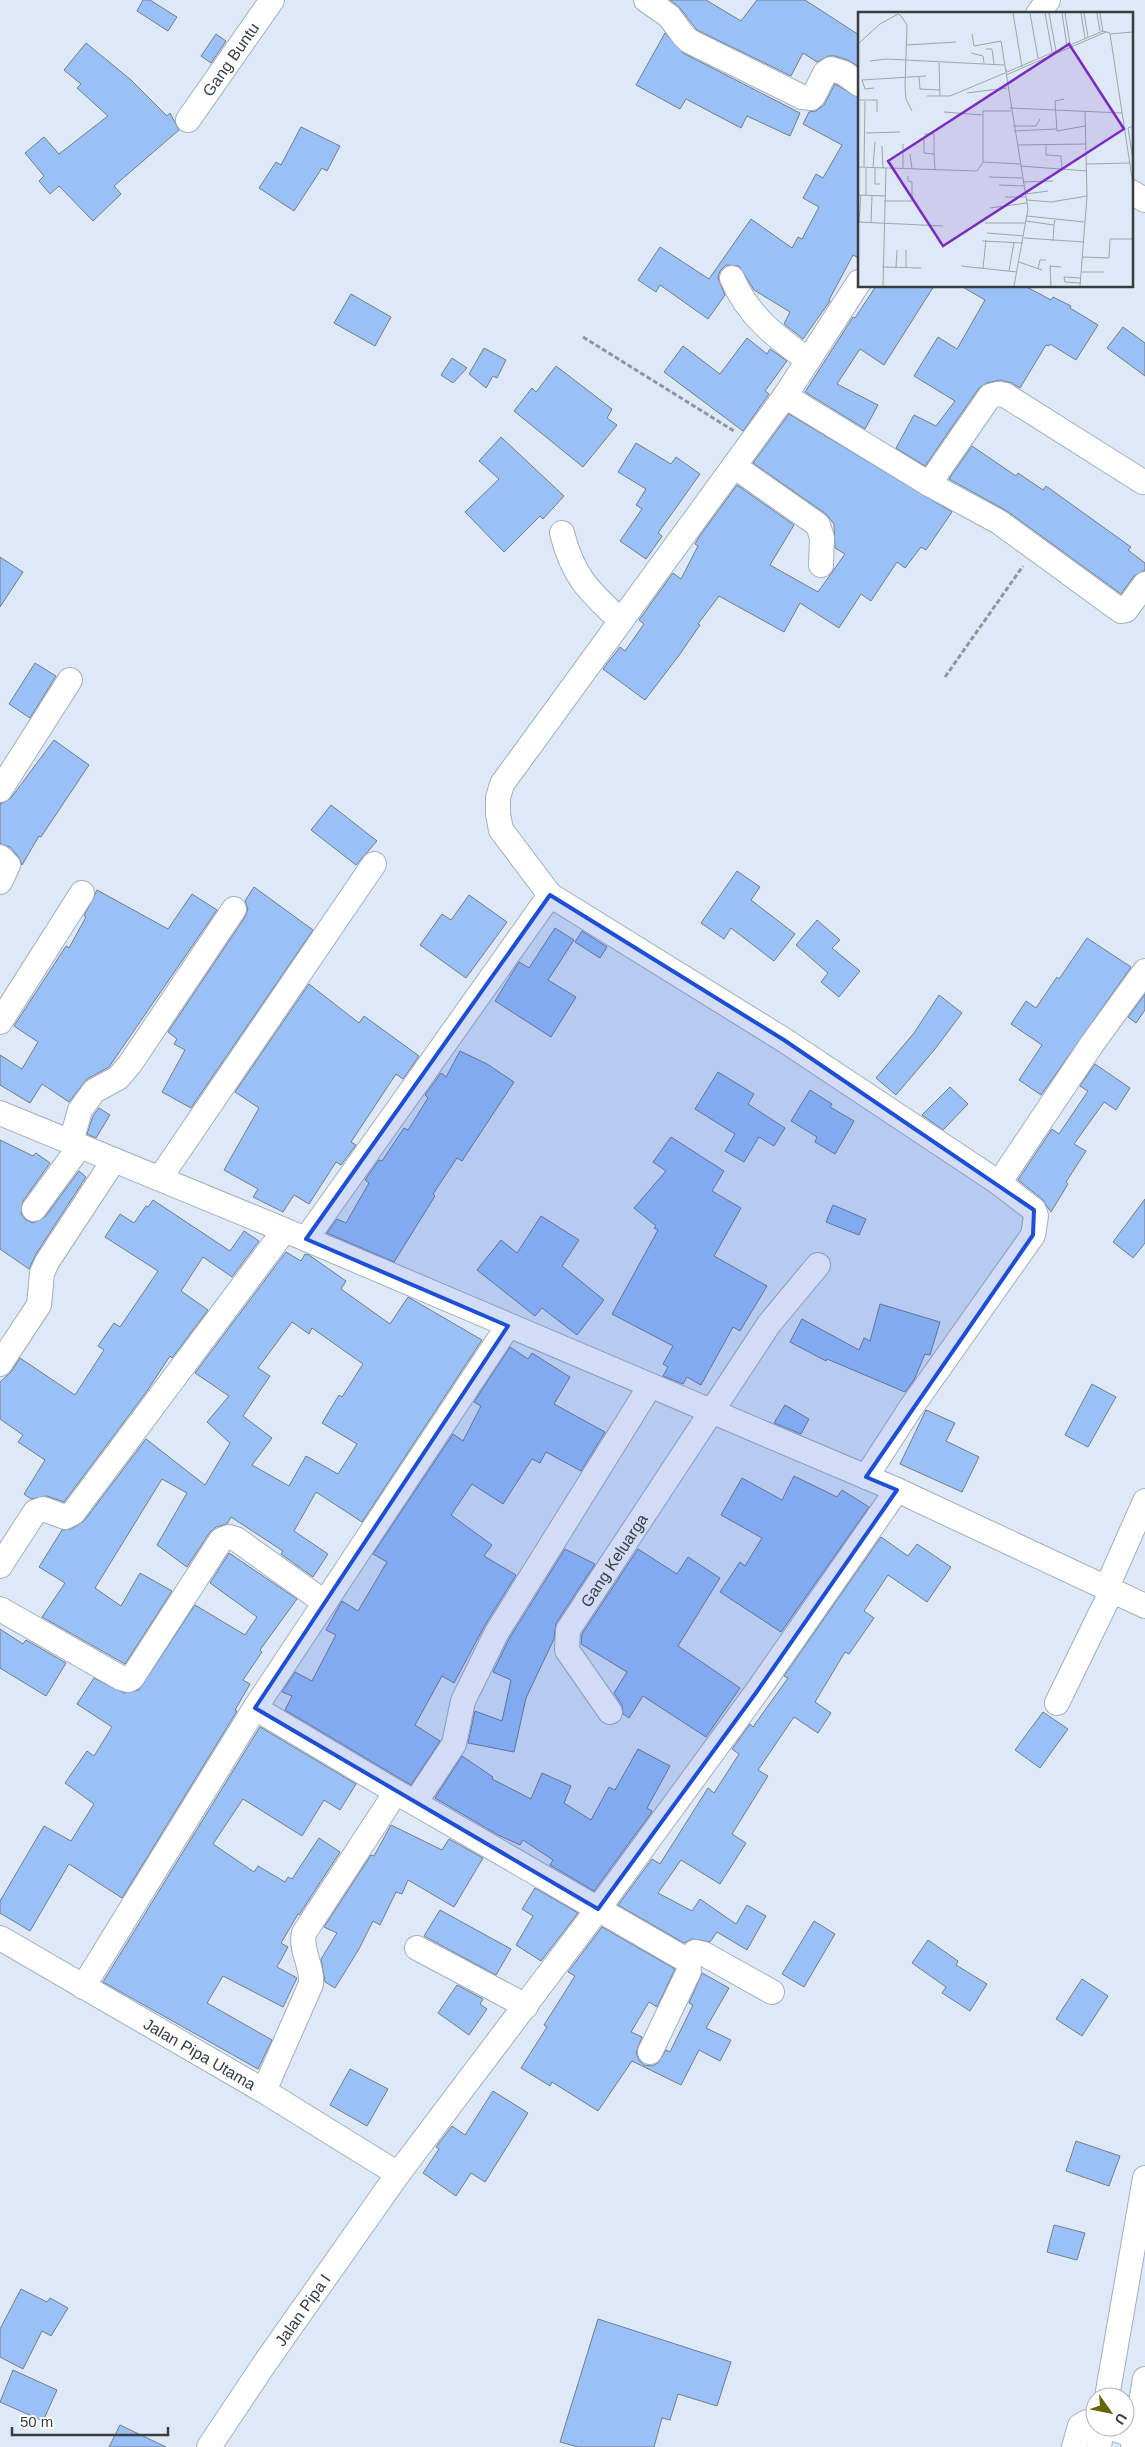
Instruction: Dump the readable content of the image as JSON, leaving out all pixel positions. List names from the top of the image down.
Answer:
{
  "streets": {
    "street": [
      "Gang Buntu",
      "Gang Keluarga",
      "Jalan Pipa Utama",
      "Jalan Pipa I"
    ]
  },
  "crossings": [
    ["Jalan Pipa Utama", "Jalan Pipa I"]
  ],
  "scale_bar": "50 m",
  "north": "bottom right"
}
